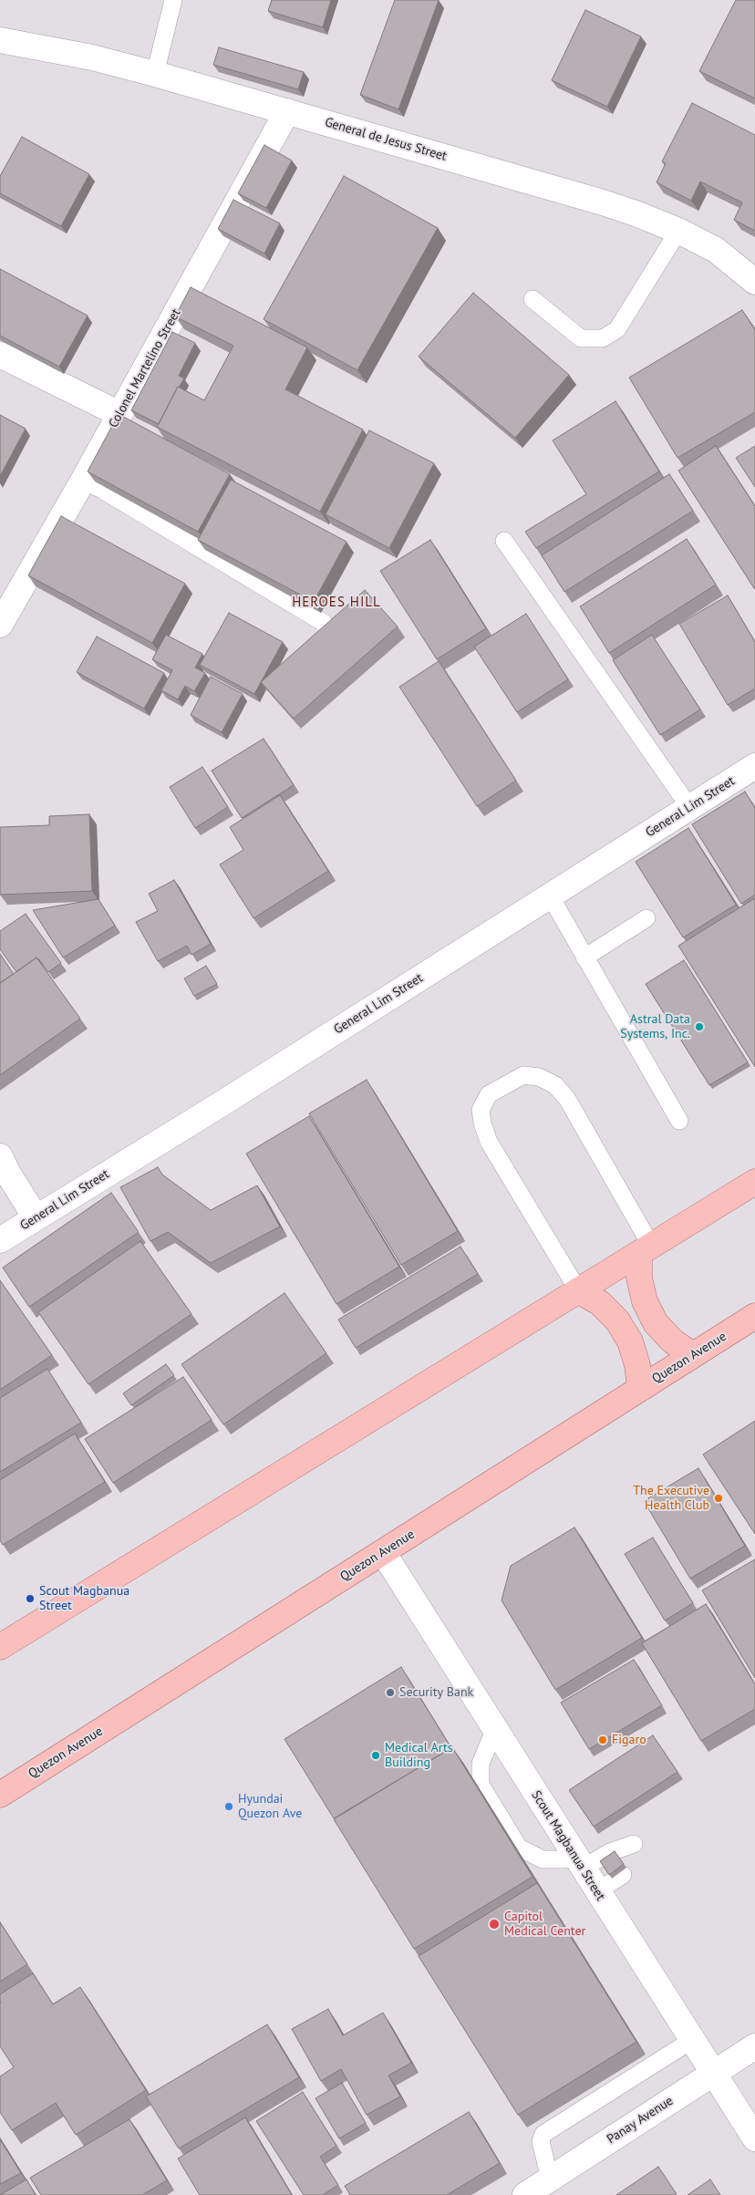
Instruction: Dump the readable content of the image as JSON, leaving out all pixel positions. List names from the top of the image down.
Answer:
{
  "streets": {
    "main road": ["Quezon Avenue"],
    "street": [
      "General de Jesus Street",
      "Colonel Martelino Street",
      "General Lim Street",
      "Scout Magbanua Street",
      "Panay Avenue"
    ]
  },
  "crossings": [
    ["General de Jesus Street", "Colonel Martelino Street"],
    ["Quezon Avenue", "Scout Magbanua Street"],
    ["Scout Magbanua Street", "Panay Avenue"]
  ],
  "districts": ["HEROES HILL"],
  "places": [
    "Astral Data Systems, Inc.",
    "The Executive Health Club",
    "Scout Magbanua Street",
    "Security Bank",
    "Figaro",
    "Medical Arts Building",
    "Hyundai Quezon Ave",
    "Capitol Medical Center"
  ]
}
